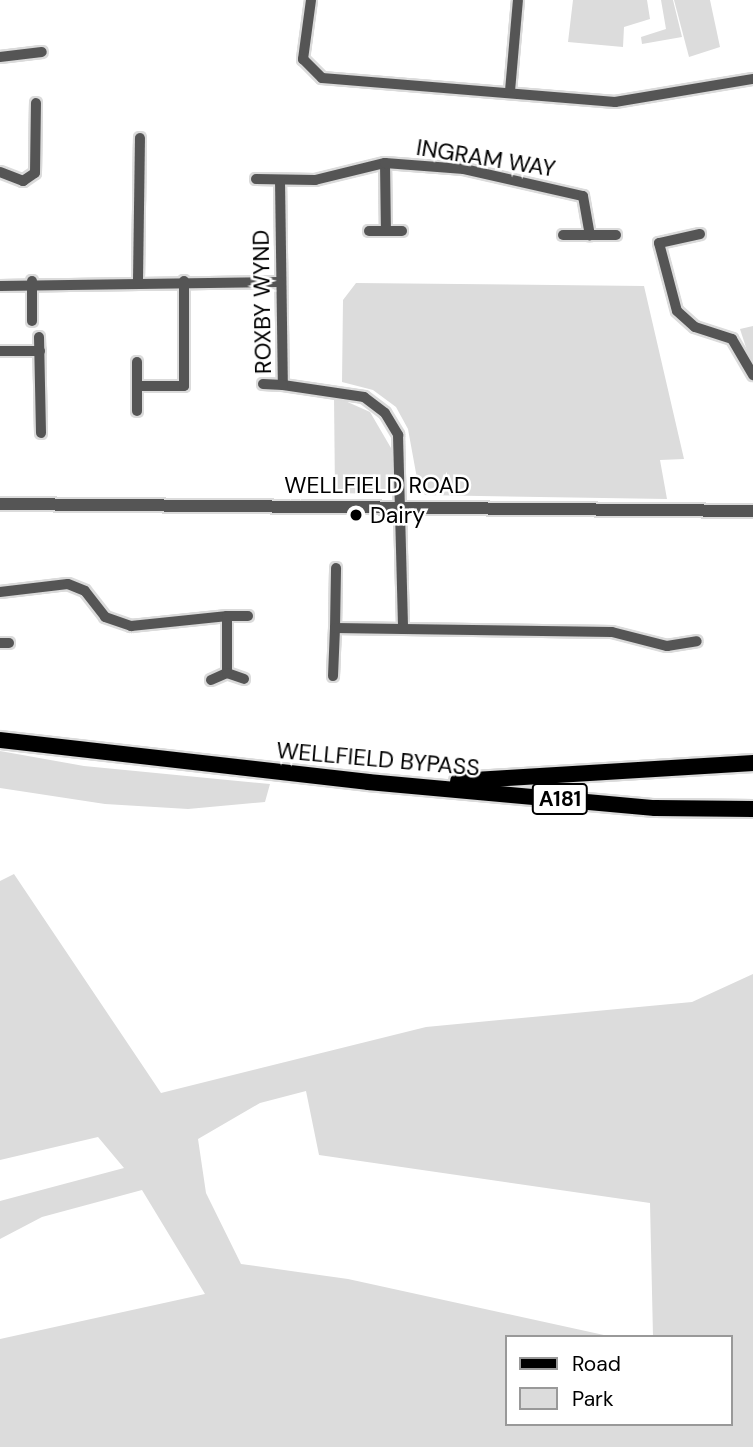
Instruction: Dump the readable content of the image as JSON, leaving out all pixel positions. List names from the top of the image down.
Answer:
{
  "streets": {
    "main road": ["WELLFIELD BYPASS", "A181"],
    "street": ["INGRAM WAY", "ROXBY WYND", "WELLFIELD ROAD"]
  },
  "crossings": [
    ["INGRAM WAY", "ROXBY WYND"],
    ["ROXBY WYND", "WELLFIELD ROAD"]
  ],
  "places": ["Dairy"],
  "legend": ["Road", "Park"]
}
